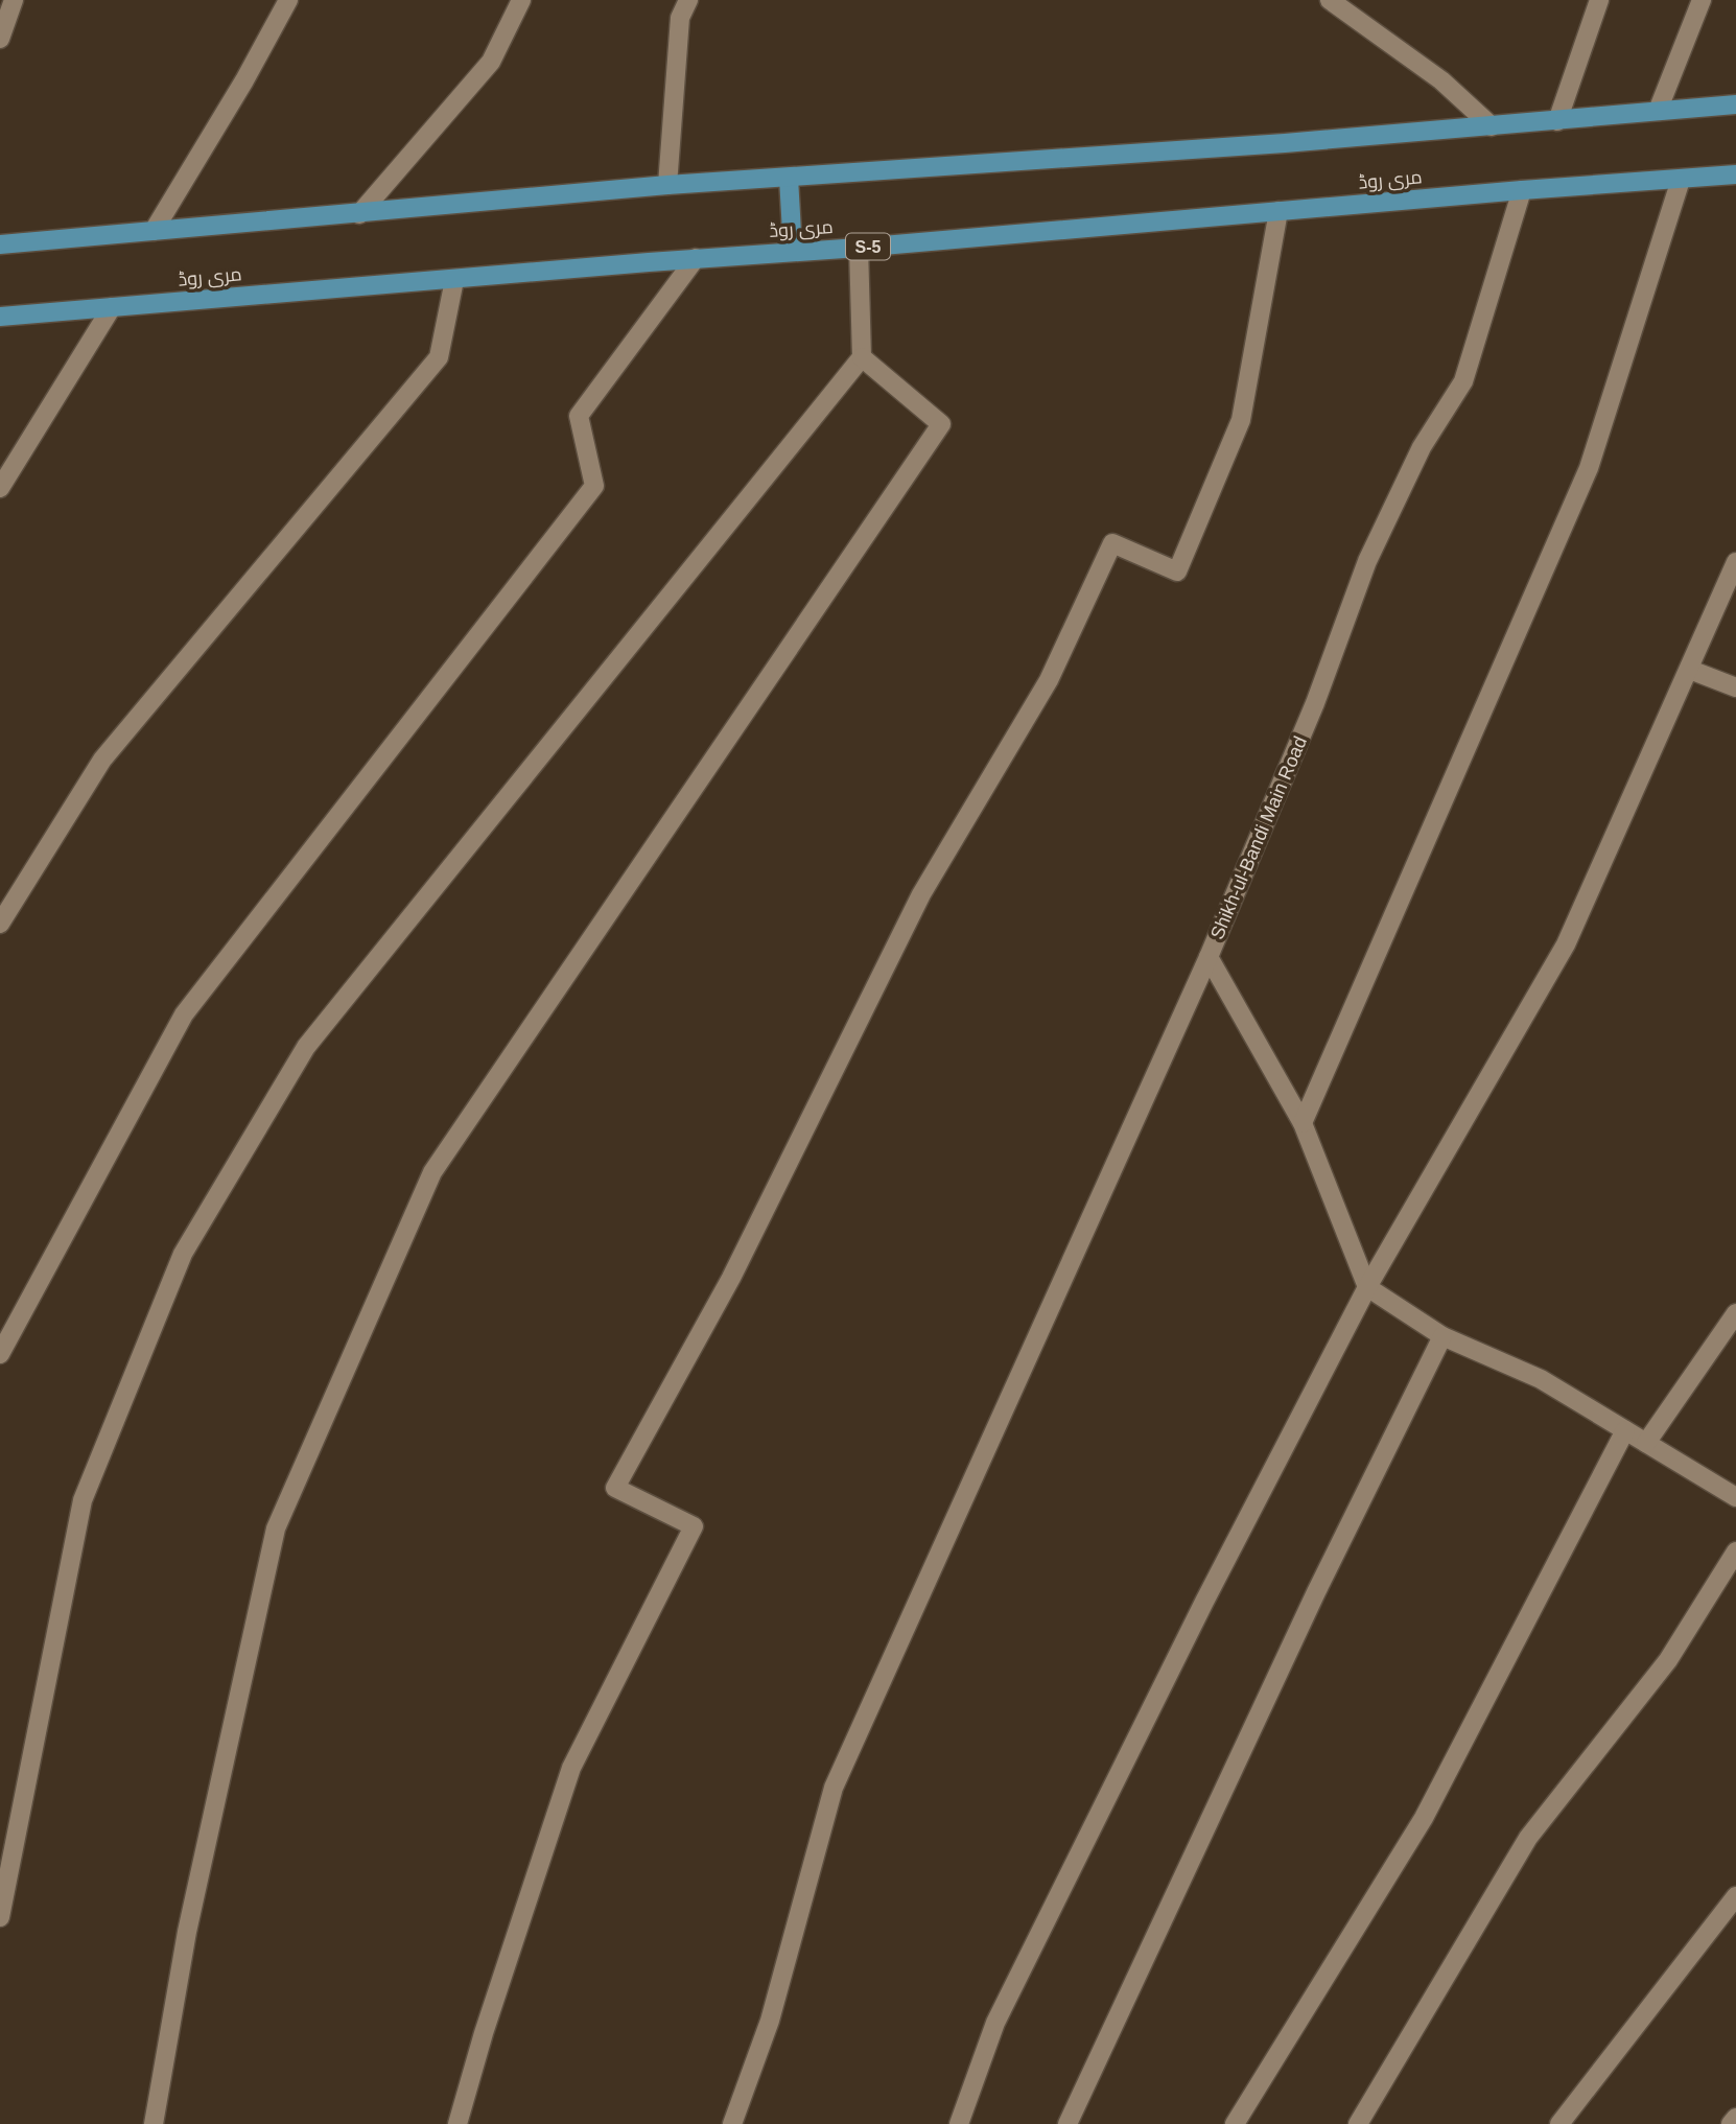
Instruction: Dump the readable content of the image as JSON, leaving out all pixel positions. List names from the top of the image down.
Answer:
{
  "streets": {
    "main road": ["مری روڈ", "S-5"],
    "street": ["Shikh-ul-Bandi Main Road"]
  },
  "crossings": [
    ["مری روڈ", "Shikh-ul-Bandi Main Road"]
  ]
}
